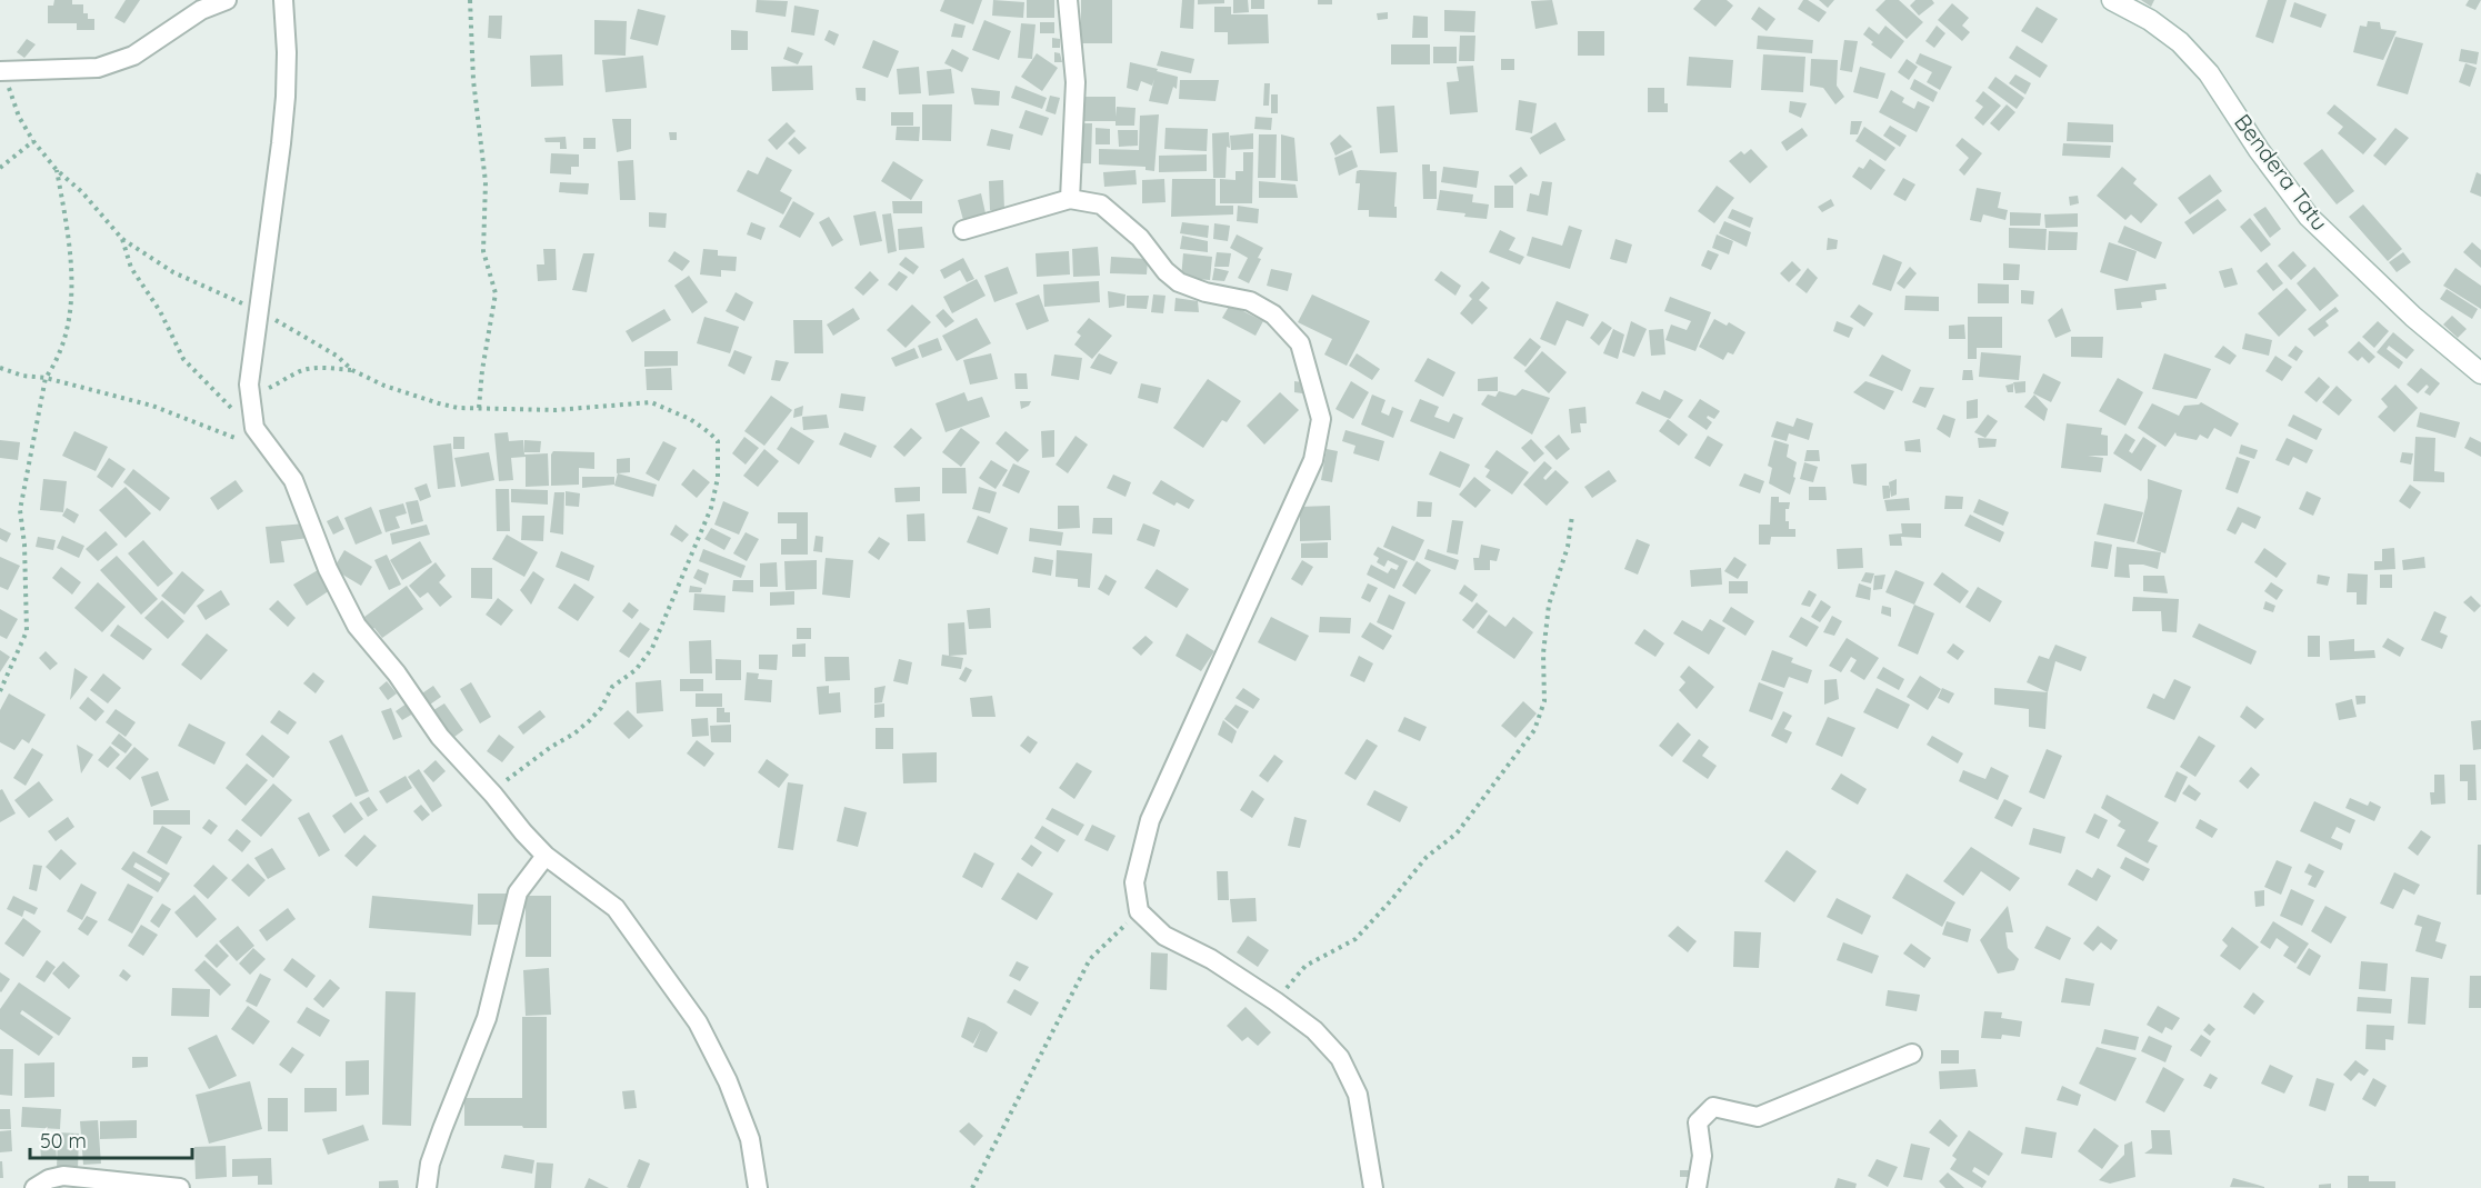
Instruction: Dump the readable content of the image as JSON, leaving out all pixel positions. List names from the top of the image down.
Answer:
{
  "streets": {
    "main road": ["Bendera Tatu"]
  },
  "scale_bar": "50 m"
}
